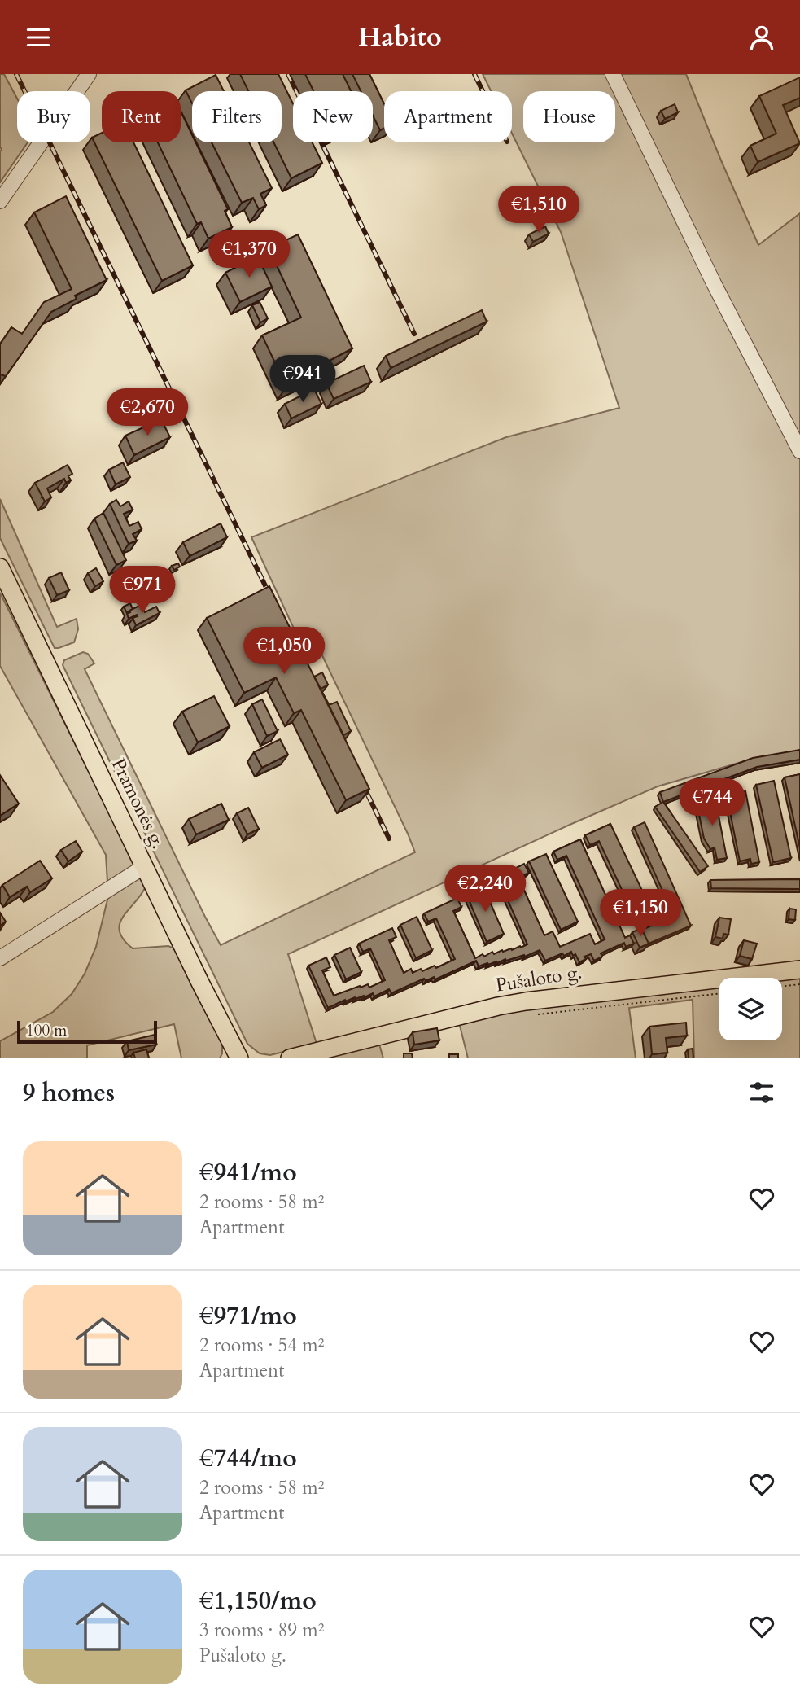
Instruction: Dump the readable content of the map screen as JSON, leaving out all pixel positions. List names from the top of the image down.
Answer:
{
  "streets": {
    "main road": ["Pramonės g.", "Pušaloto g."]
  },
  "scale_bar": "100 m",
  "page": {
    "header": "Habito",
    "chip": [
      "Buy",
      "Rent",
      "Filters",
      "New",
      "Apartment",
      "House"
    ],
    "price": [
      "€1,510",
      "€1,370",
      "€941",
      "€2,670",
      "€971",
      "€1,050",
      "€744",
      "€2,240",
      "€1,150"
    ],
    "scale": "100 m",
    "heading": "9 homes",
    "list": [
      {
        "name": "€941/mo",
        "note": "2 rooms · 58 m² · Apartment"
      },
      {
        "name": "€971/mo",
        "note": "2 rooms · 54 m² · Apartment"
      },
      {
        "name": "€744/mo",
        "note": "2 rooms · 58 m² · Apartment"
      },
      {
        "name": "€1,150/mo",
        "note": "3 rooms · 89 m² · Pušaloto g."
      }
    ]
  }
}
